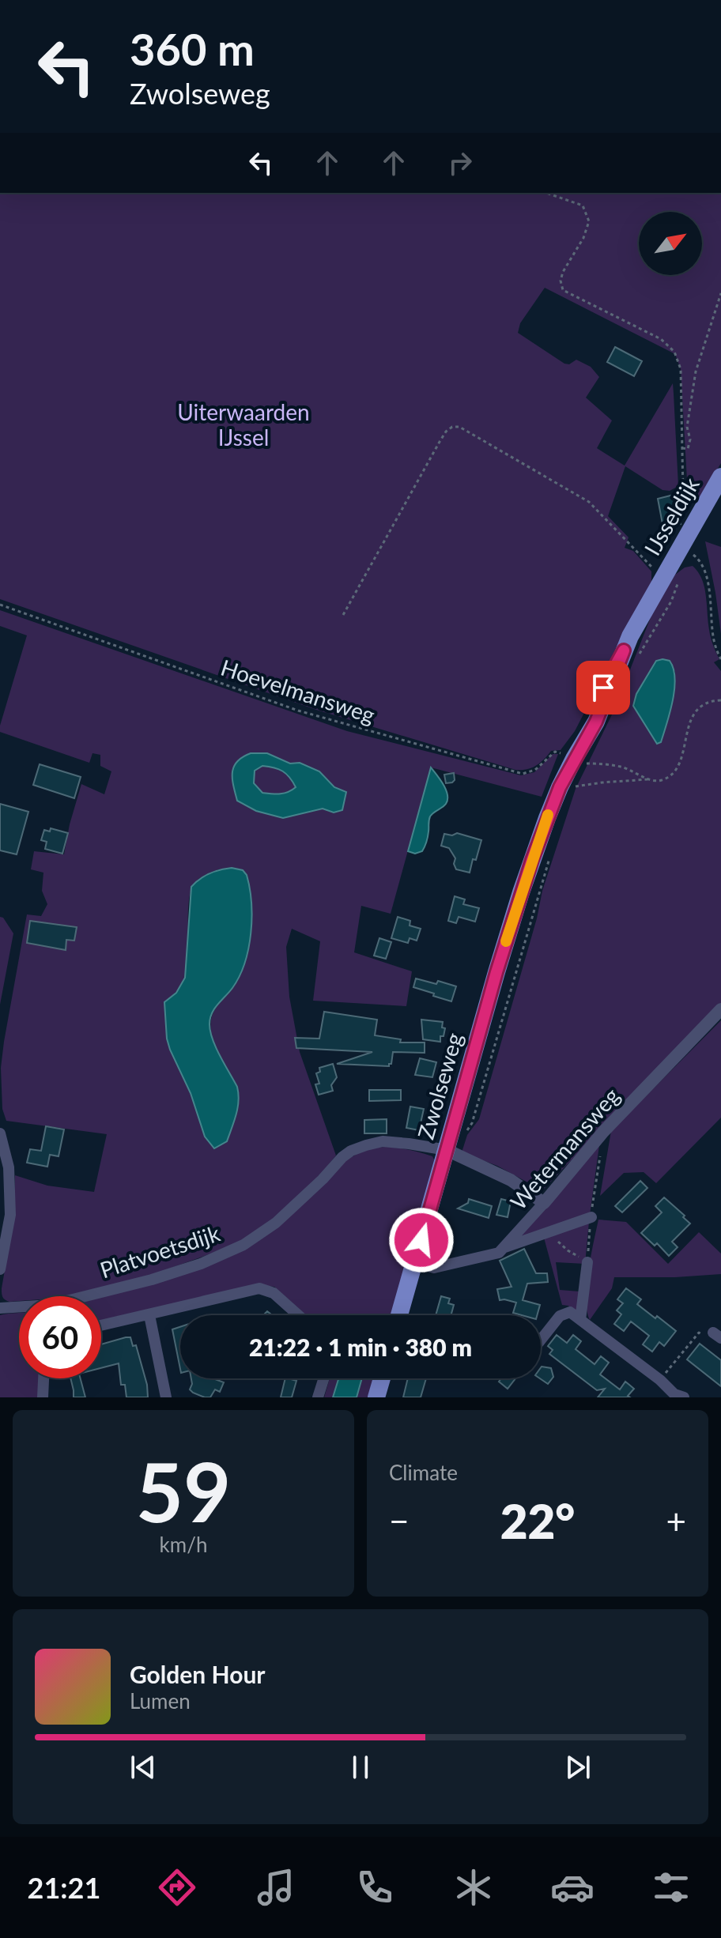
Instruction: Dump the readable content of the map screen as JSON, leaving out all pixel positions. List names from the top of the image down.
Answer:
{
  "streets": {
    "main road": ["IJsseldijk", "Zwolseweg"],
    "street": ["Wetermansweg", "Platvoetsdijk"],
    "path": ["Hoevelmansweg"]
  },
  "crossings": [
    ["IJsseldijk", "Zwolseweg"],
    ["Hoevelmansweg", "Zwolseweg"],
    ["Zwolseweg", "Wetermansweg"],
    ["Zwolseweg", "Platvoetsdijk"]
  ],
  "parks": ["Uiterwaarden IJssel"],
  "north": "top right",
  "page": {
    "turn": ["360 m", "Zwolseweg"],
    "limit": "60",
    "trip": "21:22 · 1 min · 380 m",
    "tile": [
      ["59", "km/h"],
      "Climate"
    ],
    "heat": ["−", "22°", "+"],
    "song": ["Golden Hour", "Lumen"],
    "tabs": "21:21"
  }
}
